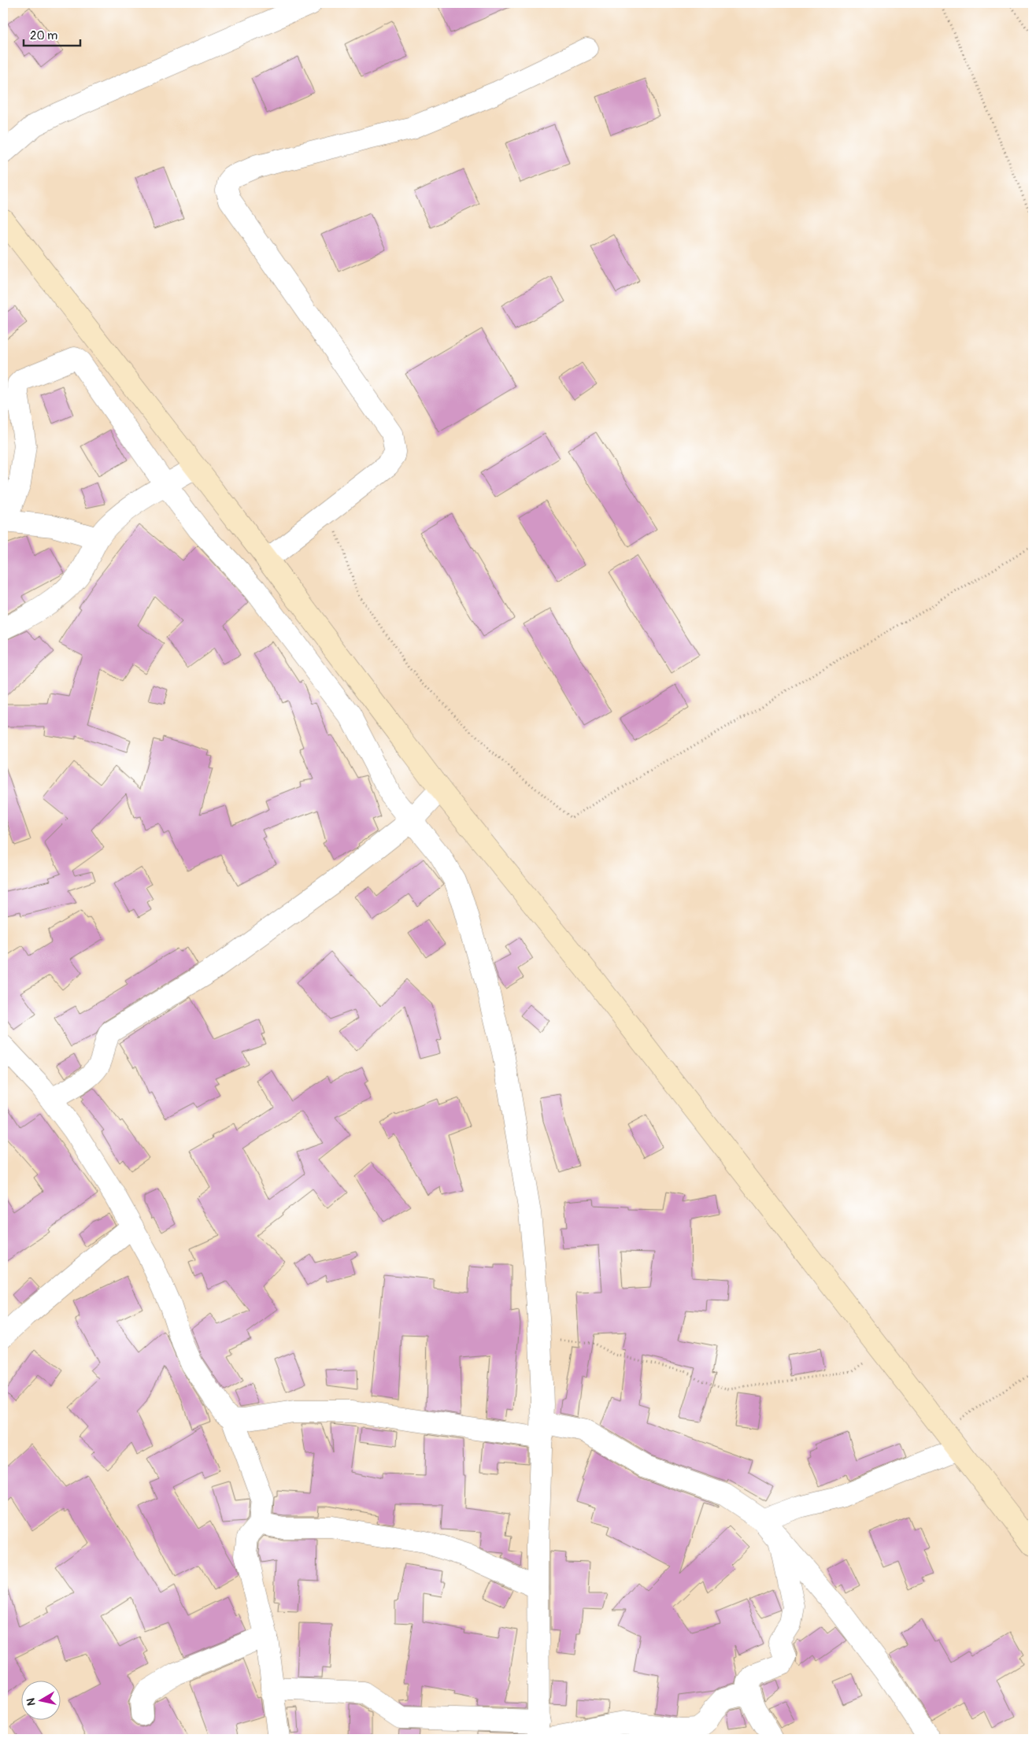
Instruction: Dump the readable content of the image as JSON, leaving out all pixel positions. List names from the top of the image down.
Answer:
{
  "scale_bar": "20 m",
  "north": "left"
}
